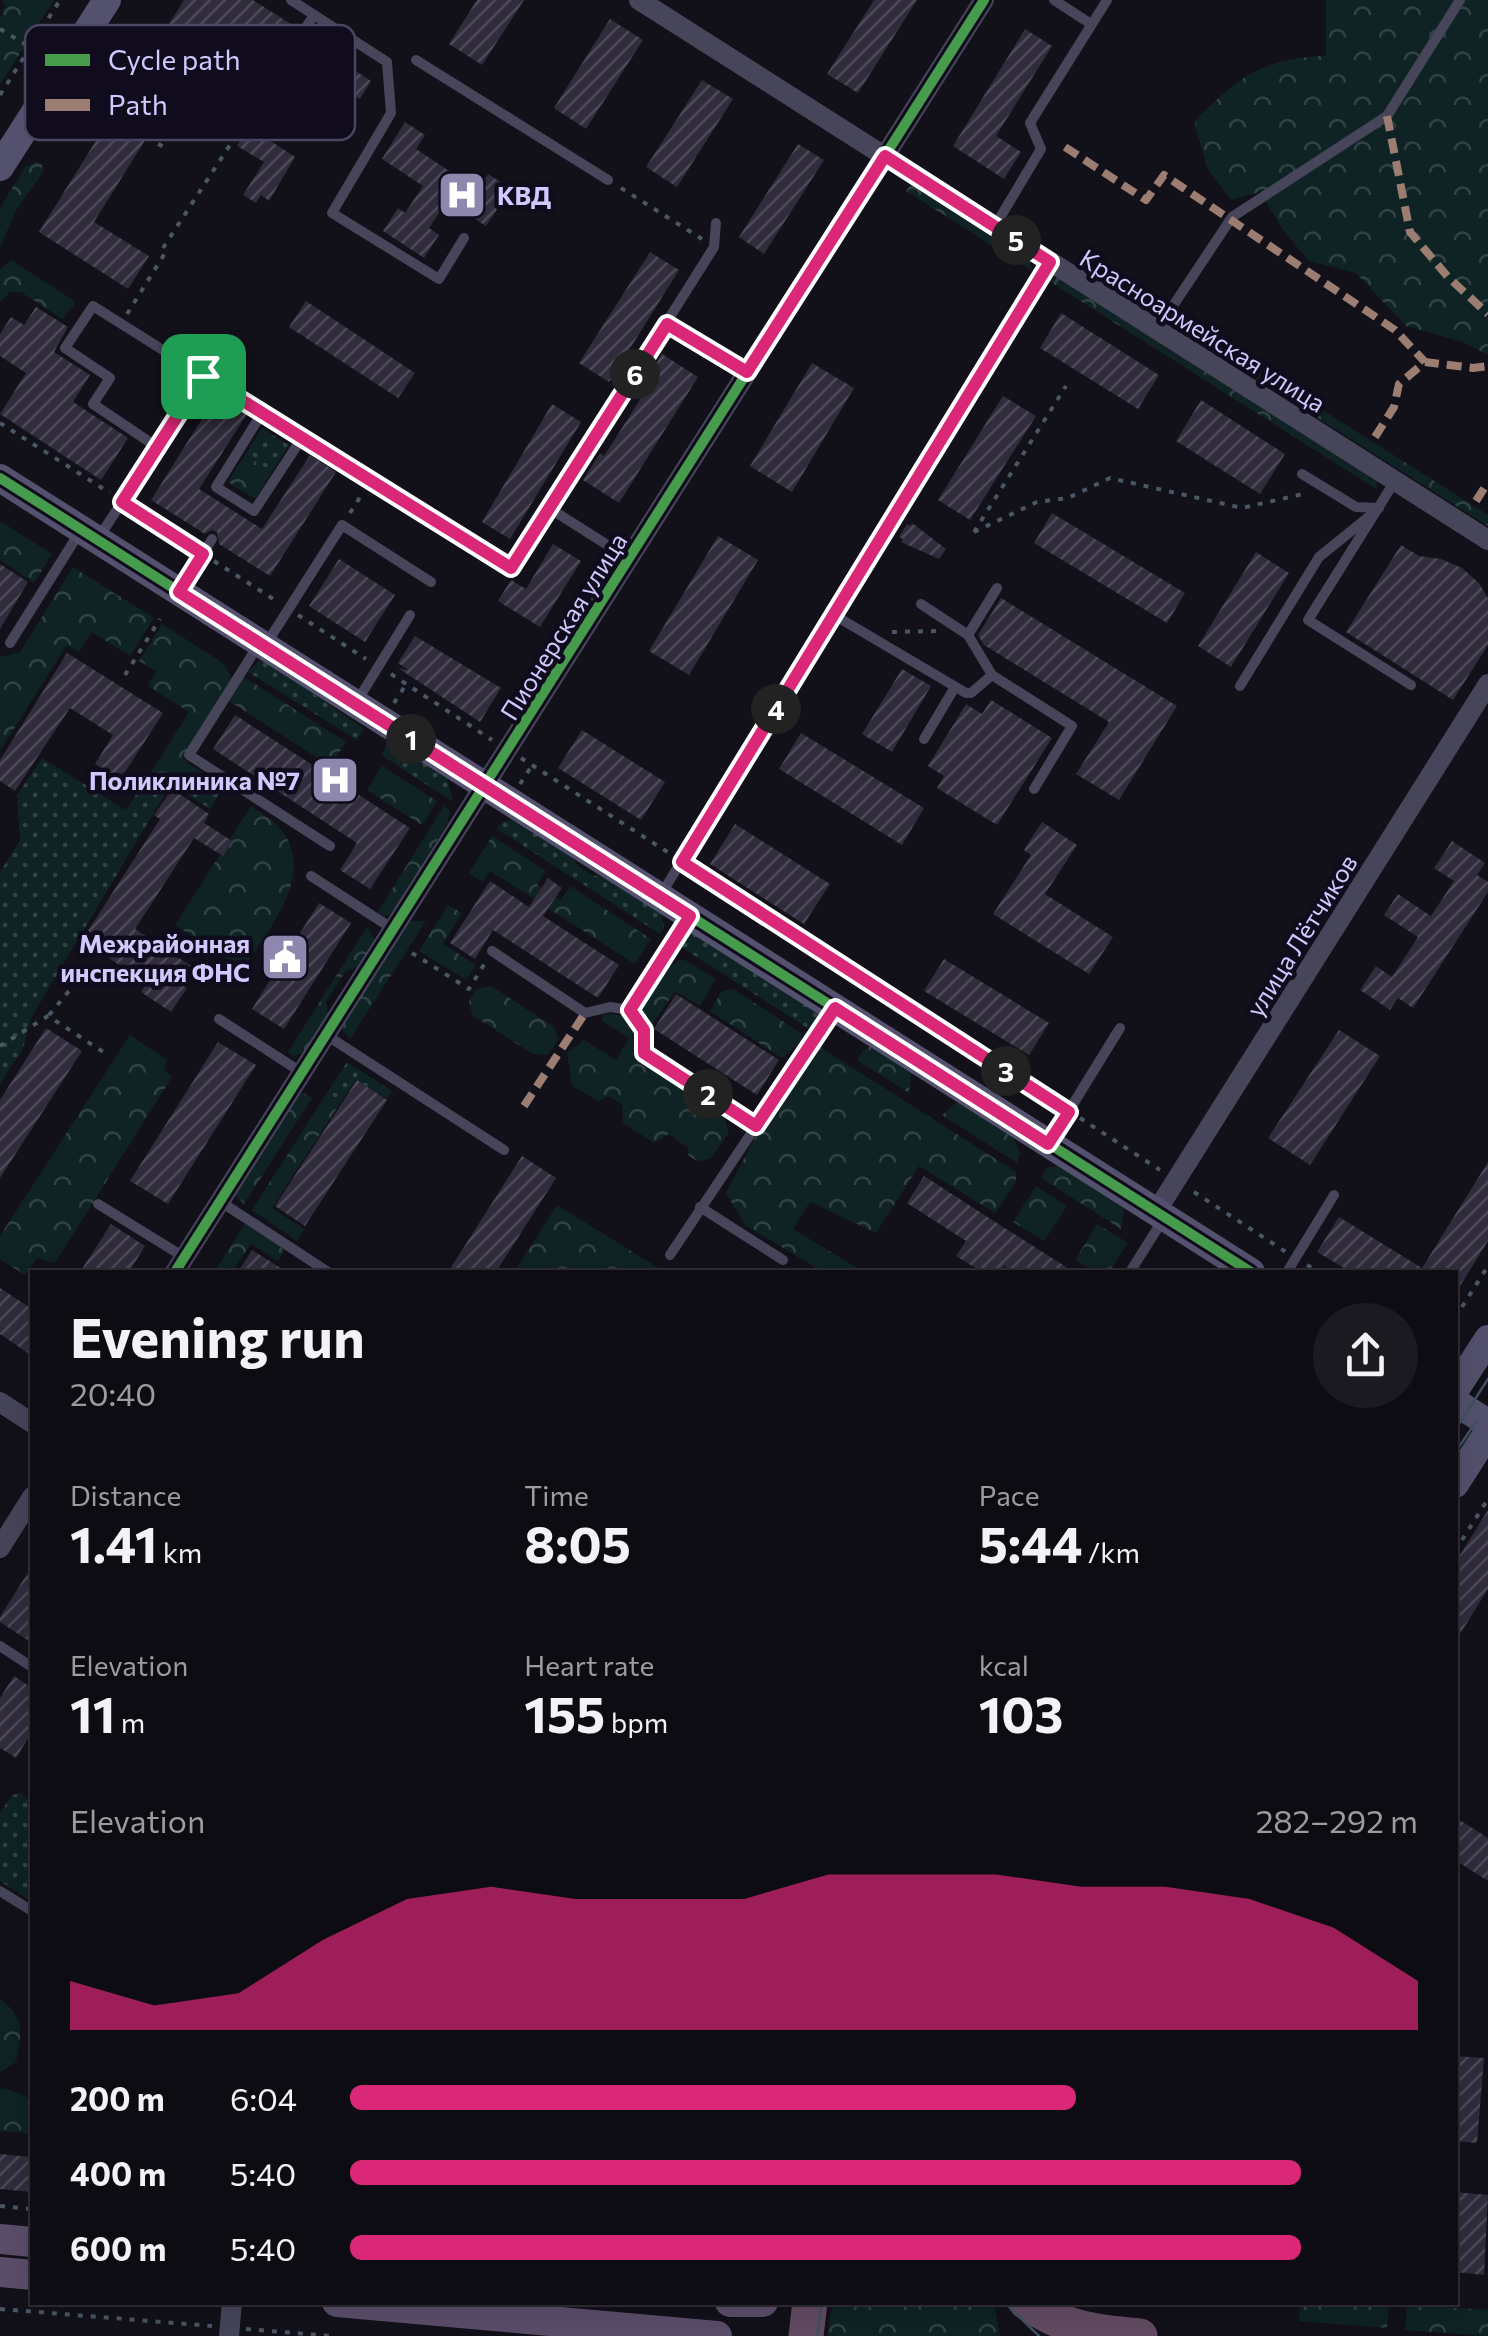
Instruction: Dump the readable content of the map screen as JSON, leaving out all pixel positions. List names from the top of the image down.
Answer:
{
  "streets": {
    "street": ["Красноармейская улица", "Пионерская улица", "улица Лётчиков"]
  },
  "crossings": [
    ["Красноармейская улица", "Пионерская улица"]
  ],
  "places": {
    "hospital": ["КВД", "Поликлиника №7"],
    "public building": ["Межрайонная инспекция ФНС"]
  },
  "legend": ["Cycle path", "Path"],
  "page": {
    "pins": [
      "5",
      "6",
      "4",
      "1",
      "3",
      "2"
    ],
    "heading": ["Evening run", "20:40"],
    "stats": [
      ["Distance", "1.41 km"],
      ["Time", "8:05"],
      ["Pace", "5:44 /km"],
      ["Elevation", "11 m"],
      ["Heart rate", "155 bpm"],
      ["kcal", "103"]
    ],
    "chart": ["Elevation", "282–292 m"],
    "list": [
      {
        "name": "200 m",
        "note": "6:04"
      },
      {
        "name": "400 m",
        "note": "5:40"
      },
      {
        "name": "600 m",
        "note": "5:40"
      }
    ]
  }
}
